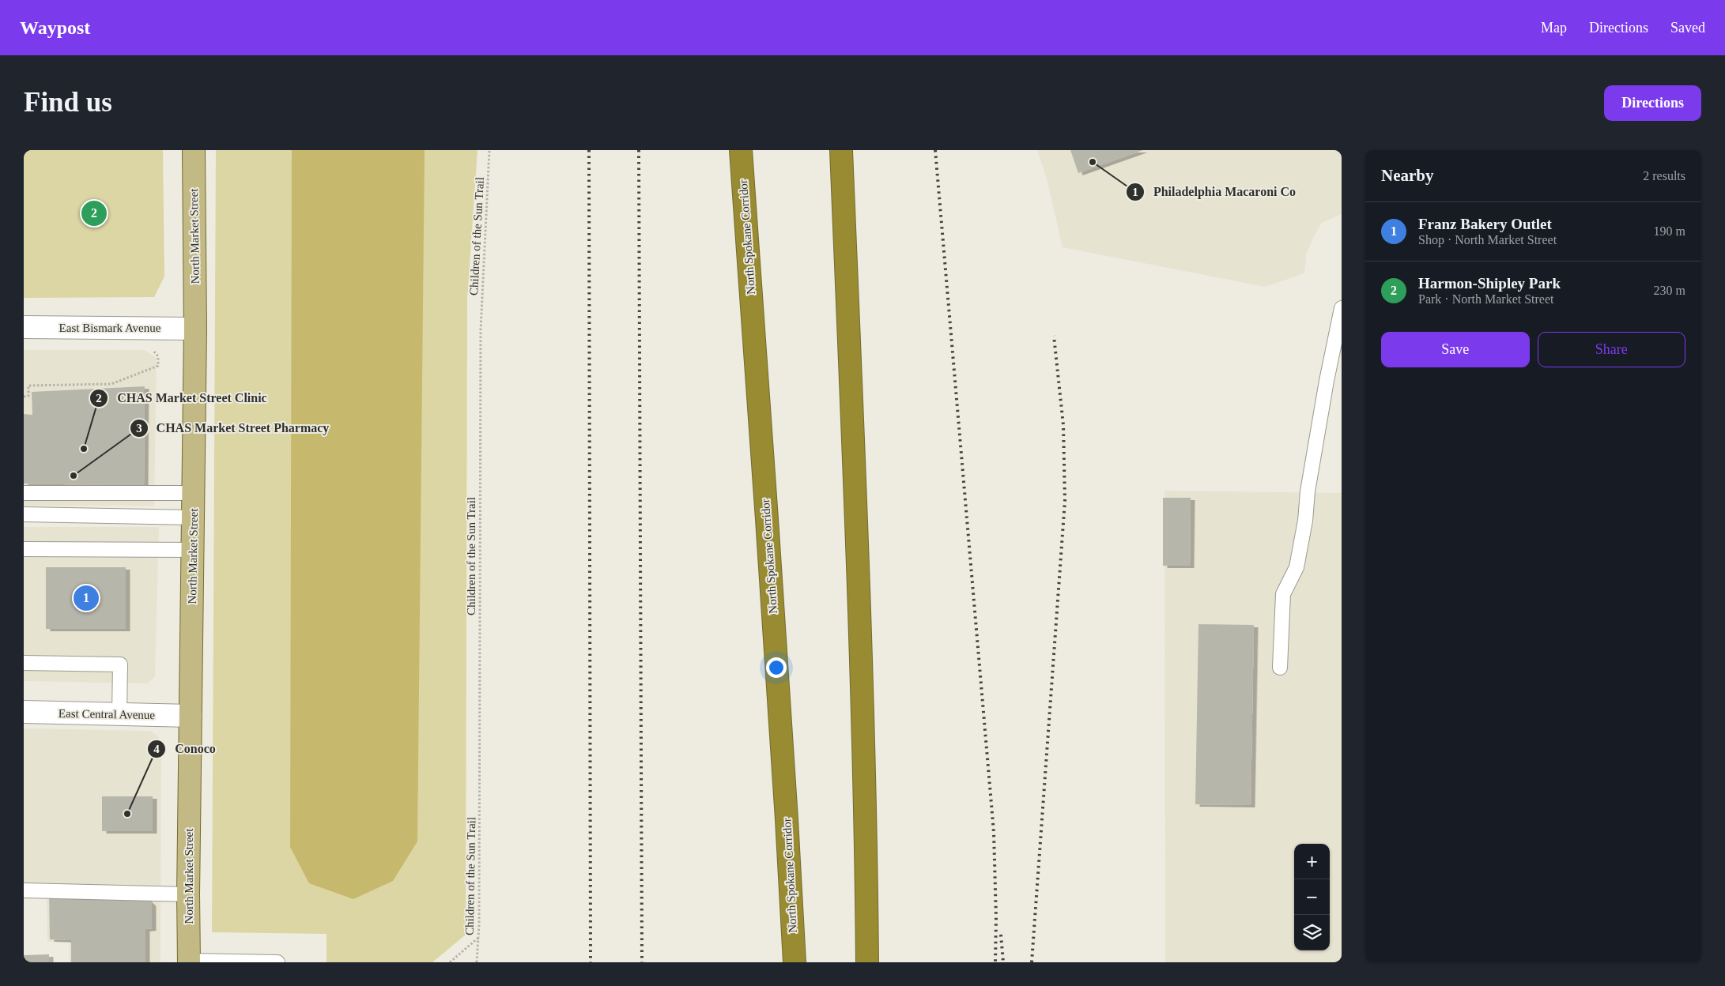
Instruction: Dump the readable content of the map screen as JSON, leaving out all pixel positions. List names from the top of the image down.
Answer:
{
  "streets": {
    "highway": ["North Spokane Corridor"],
    "main road": ["North Market Street"],
    "street": ["East Bismark Avenue", "East Central Avenue"],
    "path": ["Children of the Sun Trail"]
  },
  "crossings": [
    ["North Market Street", "East Bismark Avenue"],
    ["North Market Street", "East Central Avenue"]
  ],
  "places": [
    "Philadelphia Macaroni Co",
    "CHAS Market Street Clinic",
    "CHAS Market Street Pharmacy",
    "Conoco"
  ],
  "page": {
    "header": "Waypost",
    "nav": ["Map", "Directions", "Saved"],
    "buttons": [
      "Directions",
      ["Save", "Share"]
    ],
    "title": "Find us",
    "heading": ["Nearby", "2 results"],
    "pins": ["2", "1"],
    "list": [
      {
        "mark": "1",
        "name": "Franz Bakery Outlet",
        "note": "Shop · North Market Street",
        "value": "190 m"
      },
      {
        "mark": "2",
        "name": "Harmon-Shipley Park",
        "note": "Park · North Market Street",
        "value": "230 m"
      }
    ],
    "map_buttons": ["+", "−"]
  }
}
